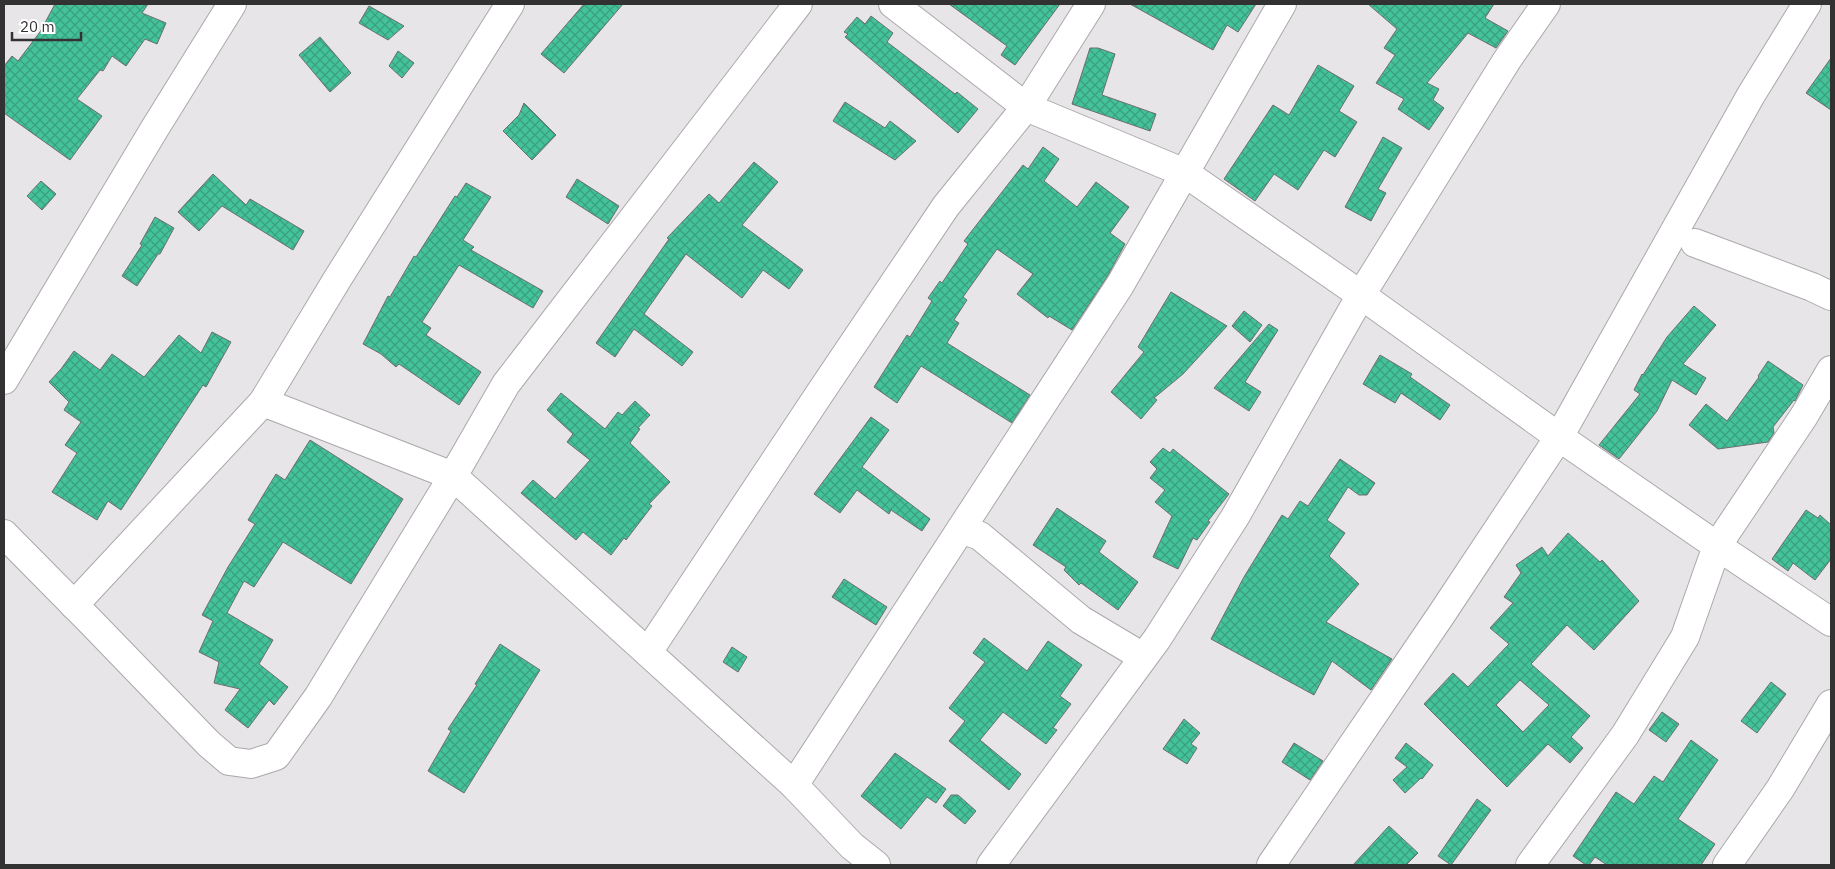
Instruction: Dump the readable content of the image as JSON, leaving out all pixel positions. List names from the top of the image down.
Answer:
{
  "scale_bar": "20 m"
}
